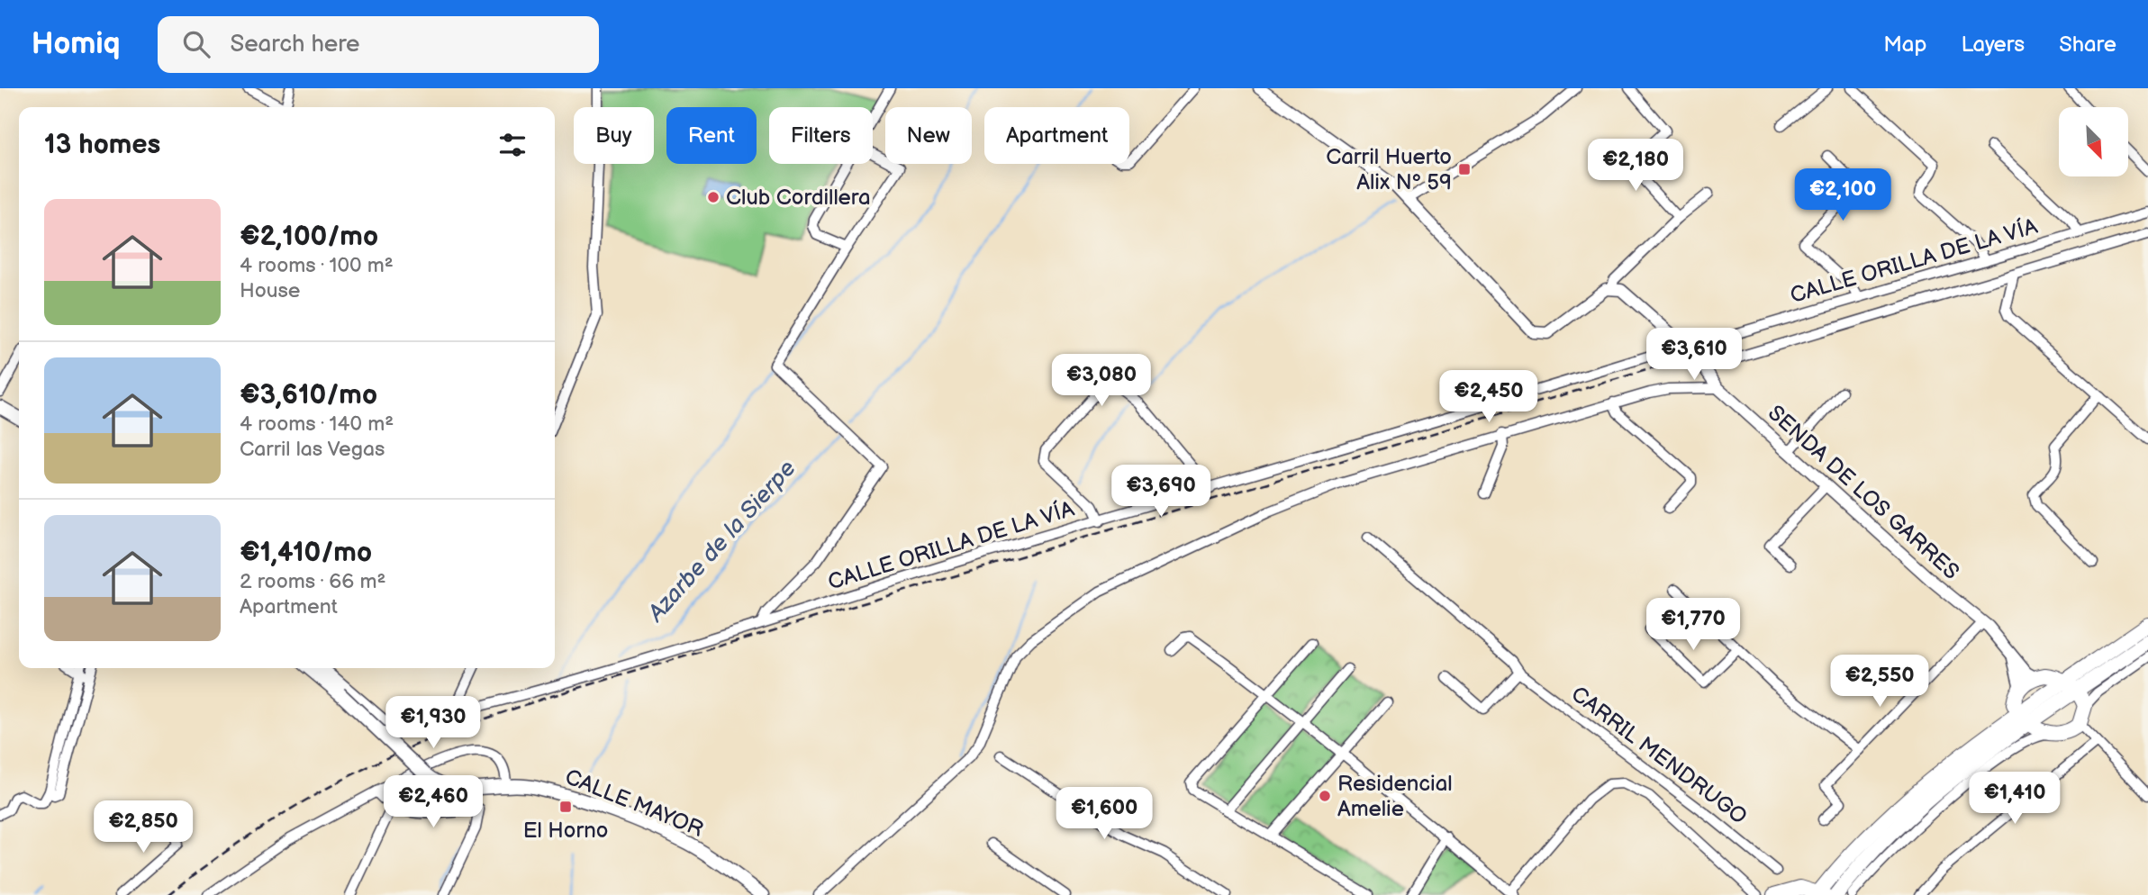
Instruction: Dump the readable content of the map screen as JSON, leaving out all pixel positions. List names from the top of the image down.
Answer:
{
  "streets": {
    "main road": ["CALLE MAYOR"],
    "street": ["CALLE ORILLA DE LA VÍA", "SENDA DE LOS GARRES", "CARRIL MENDRUGO"]
  },
  "crossings": [
    ["CALLE ORILLA DE LA VÍA", "SENDA DE LOS GARRES"]
  ],
  "water": ["Azarbe de la Sierpe"],
  "places": {
    "transit": ["Carril Huerto Alix Nº 59", "El Horno"],
    "other": ["Club Cordillera", "Residencial Amelie"]
  },
  "north": "bottom right",
  "page": {
    "header": "Homiq",
    "search": "Search here",
    "nav": ["Map", "Layers", "Share"],
    "chip": [
      "Buy",
      "Rent",
      "Filters",
      "New",
      "Apartment"
    ],
    "heading": "13 homes",
    "price": [
      "€2,180",
      "€2,100",
      "€3,610",
      "€3,080",
      "€2,450",
      "€3,690",
      "€1,770",
      "€2,550",
      "€1,930",
      "€1,410",
      "€2,460",
      "€1,600",
      "€2,850"
    ],
    "list": [
      {
        "name": "€2,100/mo",
        "note": "4 rooms · 100 m² · House"
      },
      {
        "name": "€3,610/mo",
        "note": "4 rooms · 140 m² · Carril las Vegas"
      },
      {
        "name": "€1,410/mo",
        "note": "2 rooms · 66 m² · Apartment"
      }
    ]
  }
}
